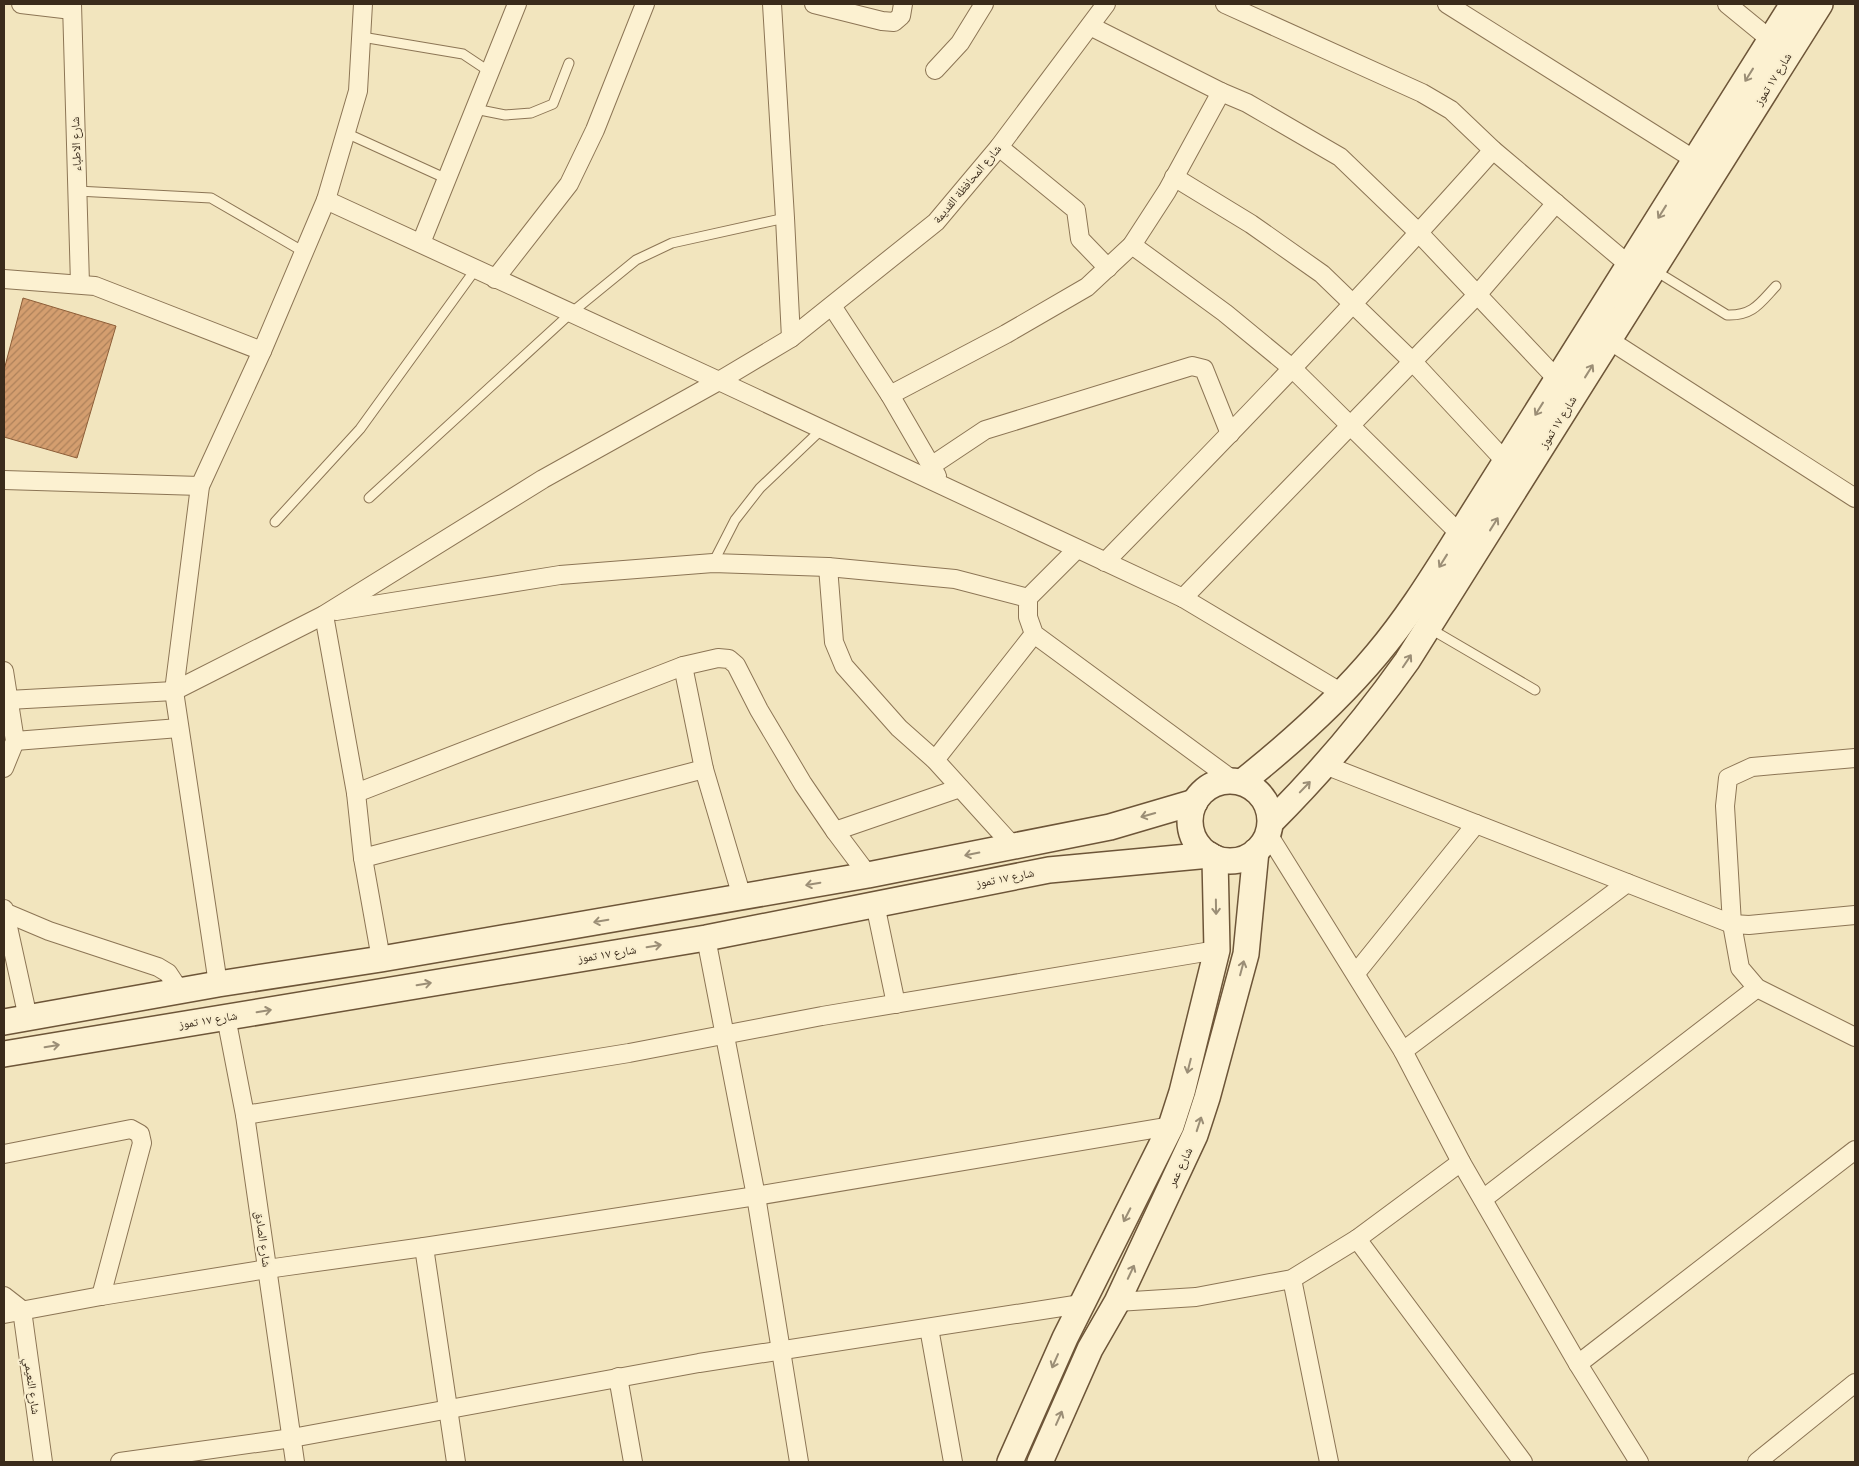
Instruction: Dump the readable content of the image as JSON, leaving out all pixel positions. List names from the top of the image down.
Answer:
{
  "streets": {
    "main road": ["شارع ١٧ تموز", "شارع عمر"],
    "street": [
      "شارع الاطباء",
      "شارع المحافظة القديمة",
      "شارع الصادق",
      "شارع النعيمي"
    ]
  },
  "crossings": [
    ["شارع ١٧ تموز", "شارع عمر"],
    ["شارع ١٧ تموز", "شارع الصادق"]
  ]
}
